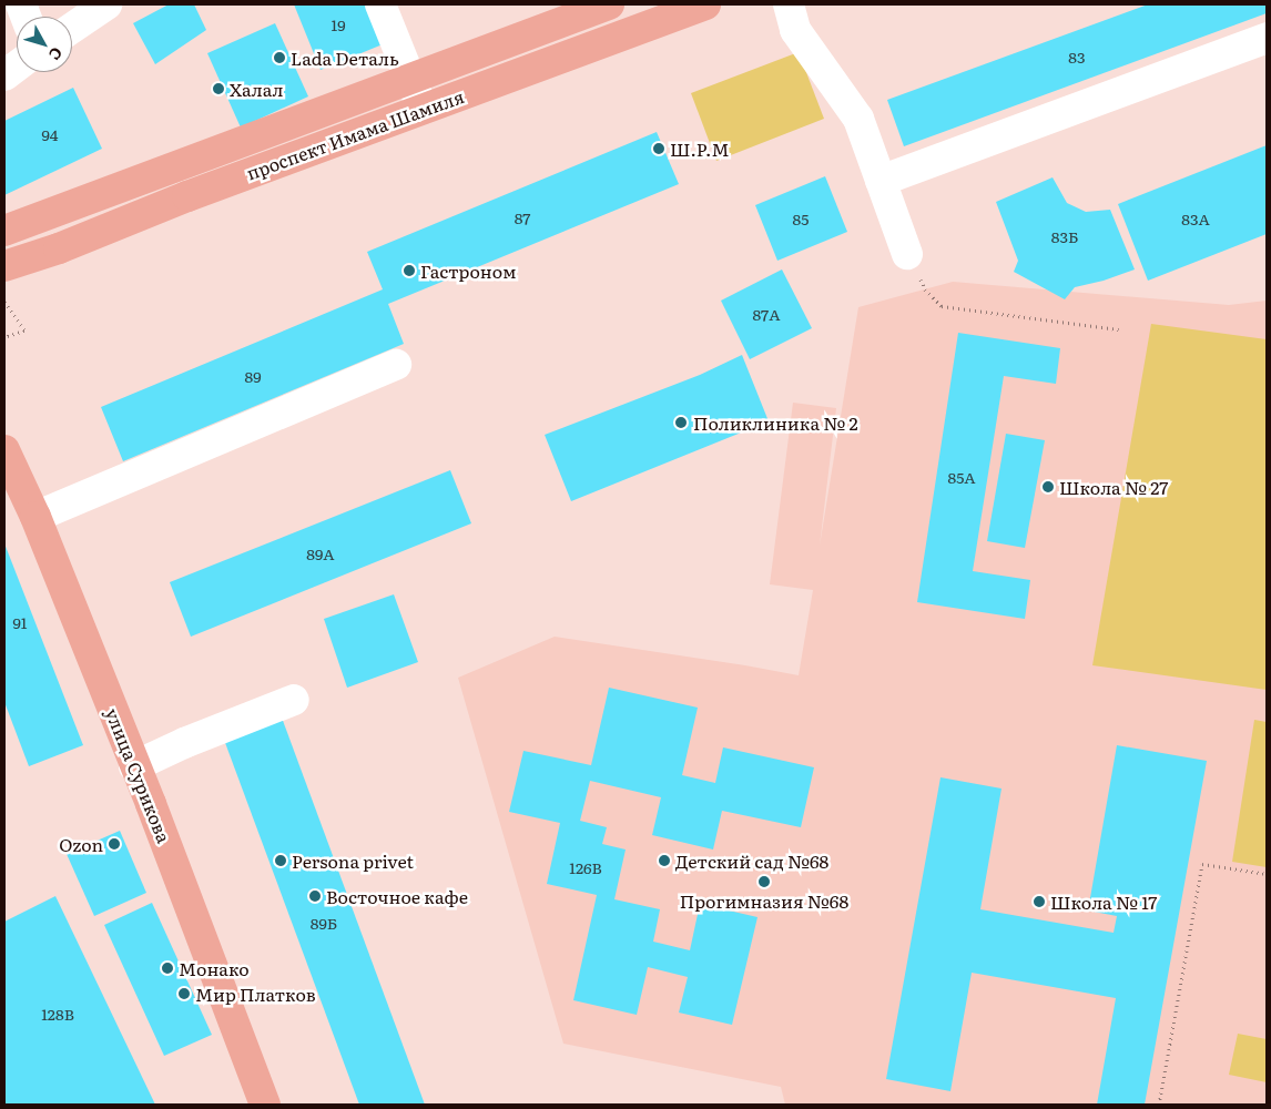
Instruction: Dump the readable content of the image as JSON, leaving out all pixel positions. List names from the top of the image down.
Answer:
{
  "streets": {
    "main road": ["проспект Имама Шамиля", "улица Сурикова"]
  },
  "places": [
    "Lada Dеталь",
    "Халал",
    "Ш.Р.М",
    "Гастроном",
    "Поликлиника № 2",
    "Школа № 27",
    "Ozon",
    "Persona privet",
    "Детский сад №68",
    "Прогимназия №68",
    "Восточное кафе",
    "Школа № 17",
    "Монако",
    "Мир Платков"
  ],
  "house_numbers": [
    "19",
    "83",
    "94",
    "87",
    "85",
    "83А",
    "83Б",
    "87А",
    "89",
    "85А",
    "89А",
    "91",
    "126В",
    "89Б",
    "128В"
  ],
  "north": "bottom right"
}
